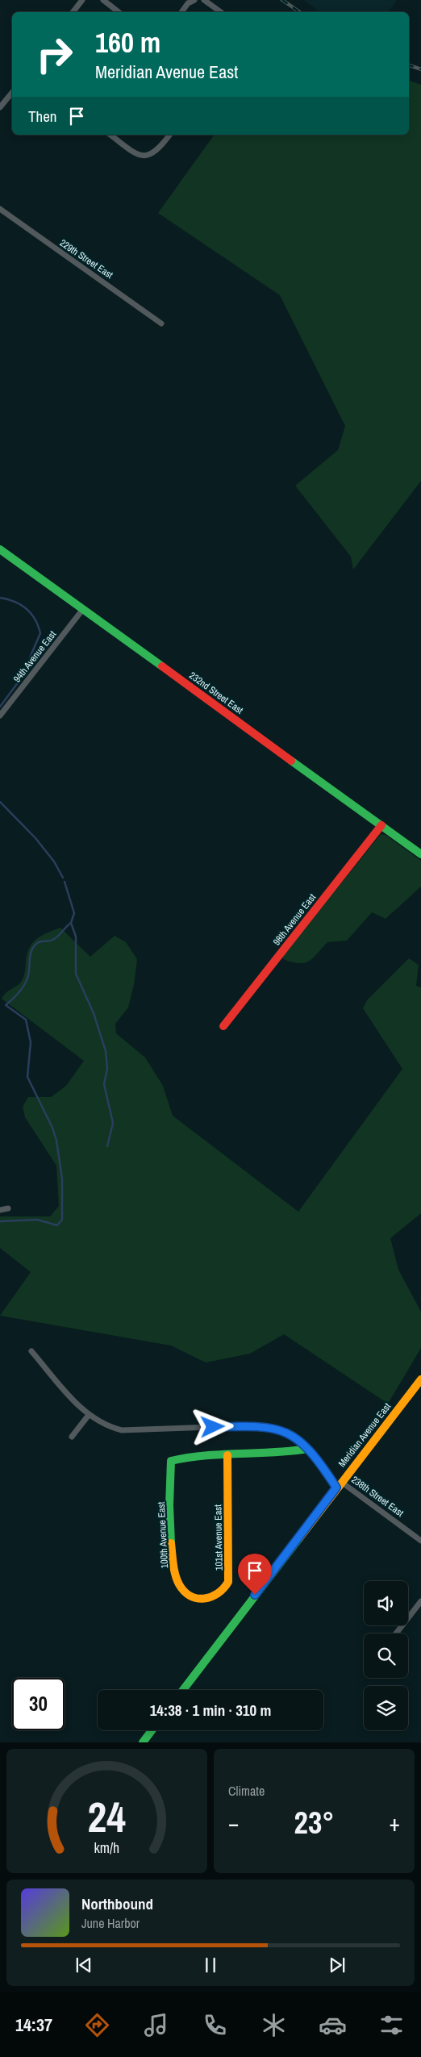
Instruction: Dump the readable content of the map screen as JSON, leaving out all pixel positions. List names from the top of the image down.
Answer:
{
  "streets": {
    "street": [
      "229th Street East",
      "94th Avenue East",
      "232nd Street East",
      "98th Avenue East",
      "Meridian Avenue East",
      "238th Street East",
      "100th Avenue East",
      "101st Avenue East"
    ]
  },
  "crossings": [
    ["94th Avenue East", "232nd Street East"],
    ["232nd Street East", "98th Avenue East"],
    ["Meridian Avenue East", "238th Street East"],
    ["100th Avenue East", "101st Avenue East"]
  ],
  "page": {
    "turn": ["160 m", "Meridian Avenue East"],
    "then": "Then",
    "limit": "30",
    "trip": "14:38 · 1 min · 310 m",
    "tile": "Climate",
    "heat": ["−", "23°", "+"],
    "song": ["Northbound", "June Harbor"],
    "tabs": "14:37",
    "gauge": ["24", "km/h"]
  }
}
